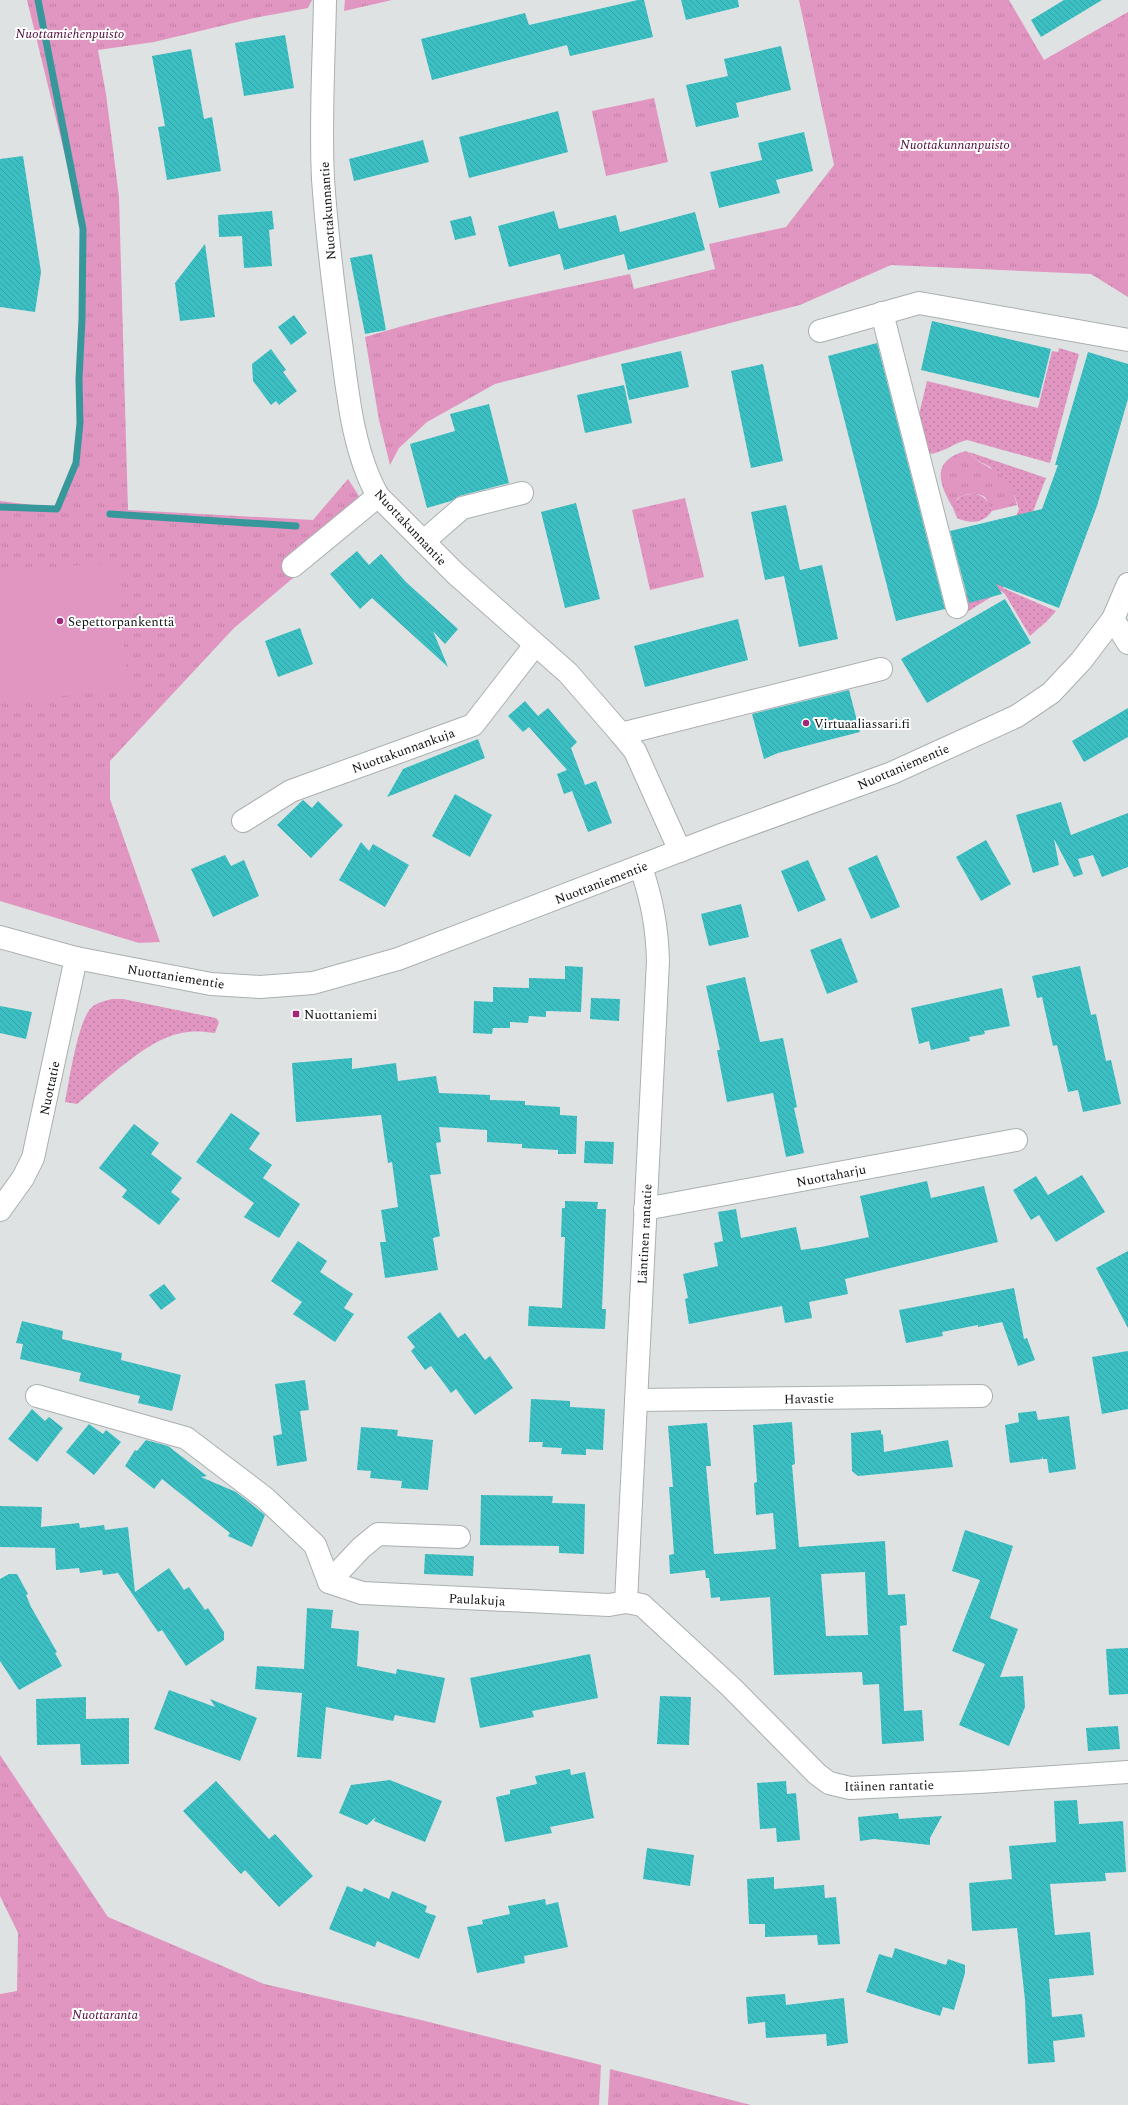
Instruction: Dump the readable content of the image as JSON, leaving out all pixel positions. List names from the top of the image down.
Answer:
{
  "streets": {
    "street": [
      "Nuottakunnantie",
      "Nuottakunnankuja",
      "Nuottaniementie",
      "Nuottatie",
      "Nuottaharju",
      "Läntinen rantatie",
      "Havastie",
      "Paulakuja",
      "Itäinen rantatie"
    ]
  },
  "crossings": [
    ["Nuottakunnantie", "Nuottakunnankuja"],
    ["Nuottakunnantie", "Nuottaniementie"],
    ["Nuottaniementie", "Nuottatie"],
    ["Nuottaniementie", "Läntinen rantatie"],
    ["Nuottaharju", "Läntinen rantatie"],
    ["Läntinen rantatie", "Havastie"],
    ["Läntinen rantatie", "Paulakuja"],
    ["Läntinen rantatie", "Itäinen rantatie"],
    ["Paulakuja", "Itäinen rantatie"]
  ],
  "parks": ["Nuottamiehenpuisto", "Nuottakunnanpuisto", "Nuottaranta"],
  "places": {
    "other": ["Sepettorpankenttä", "Virtuaaliassari.fi"],
    "transit": ["Nuottaniemi"]
  }
}
